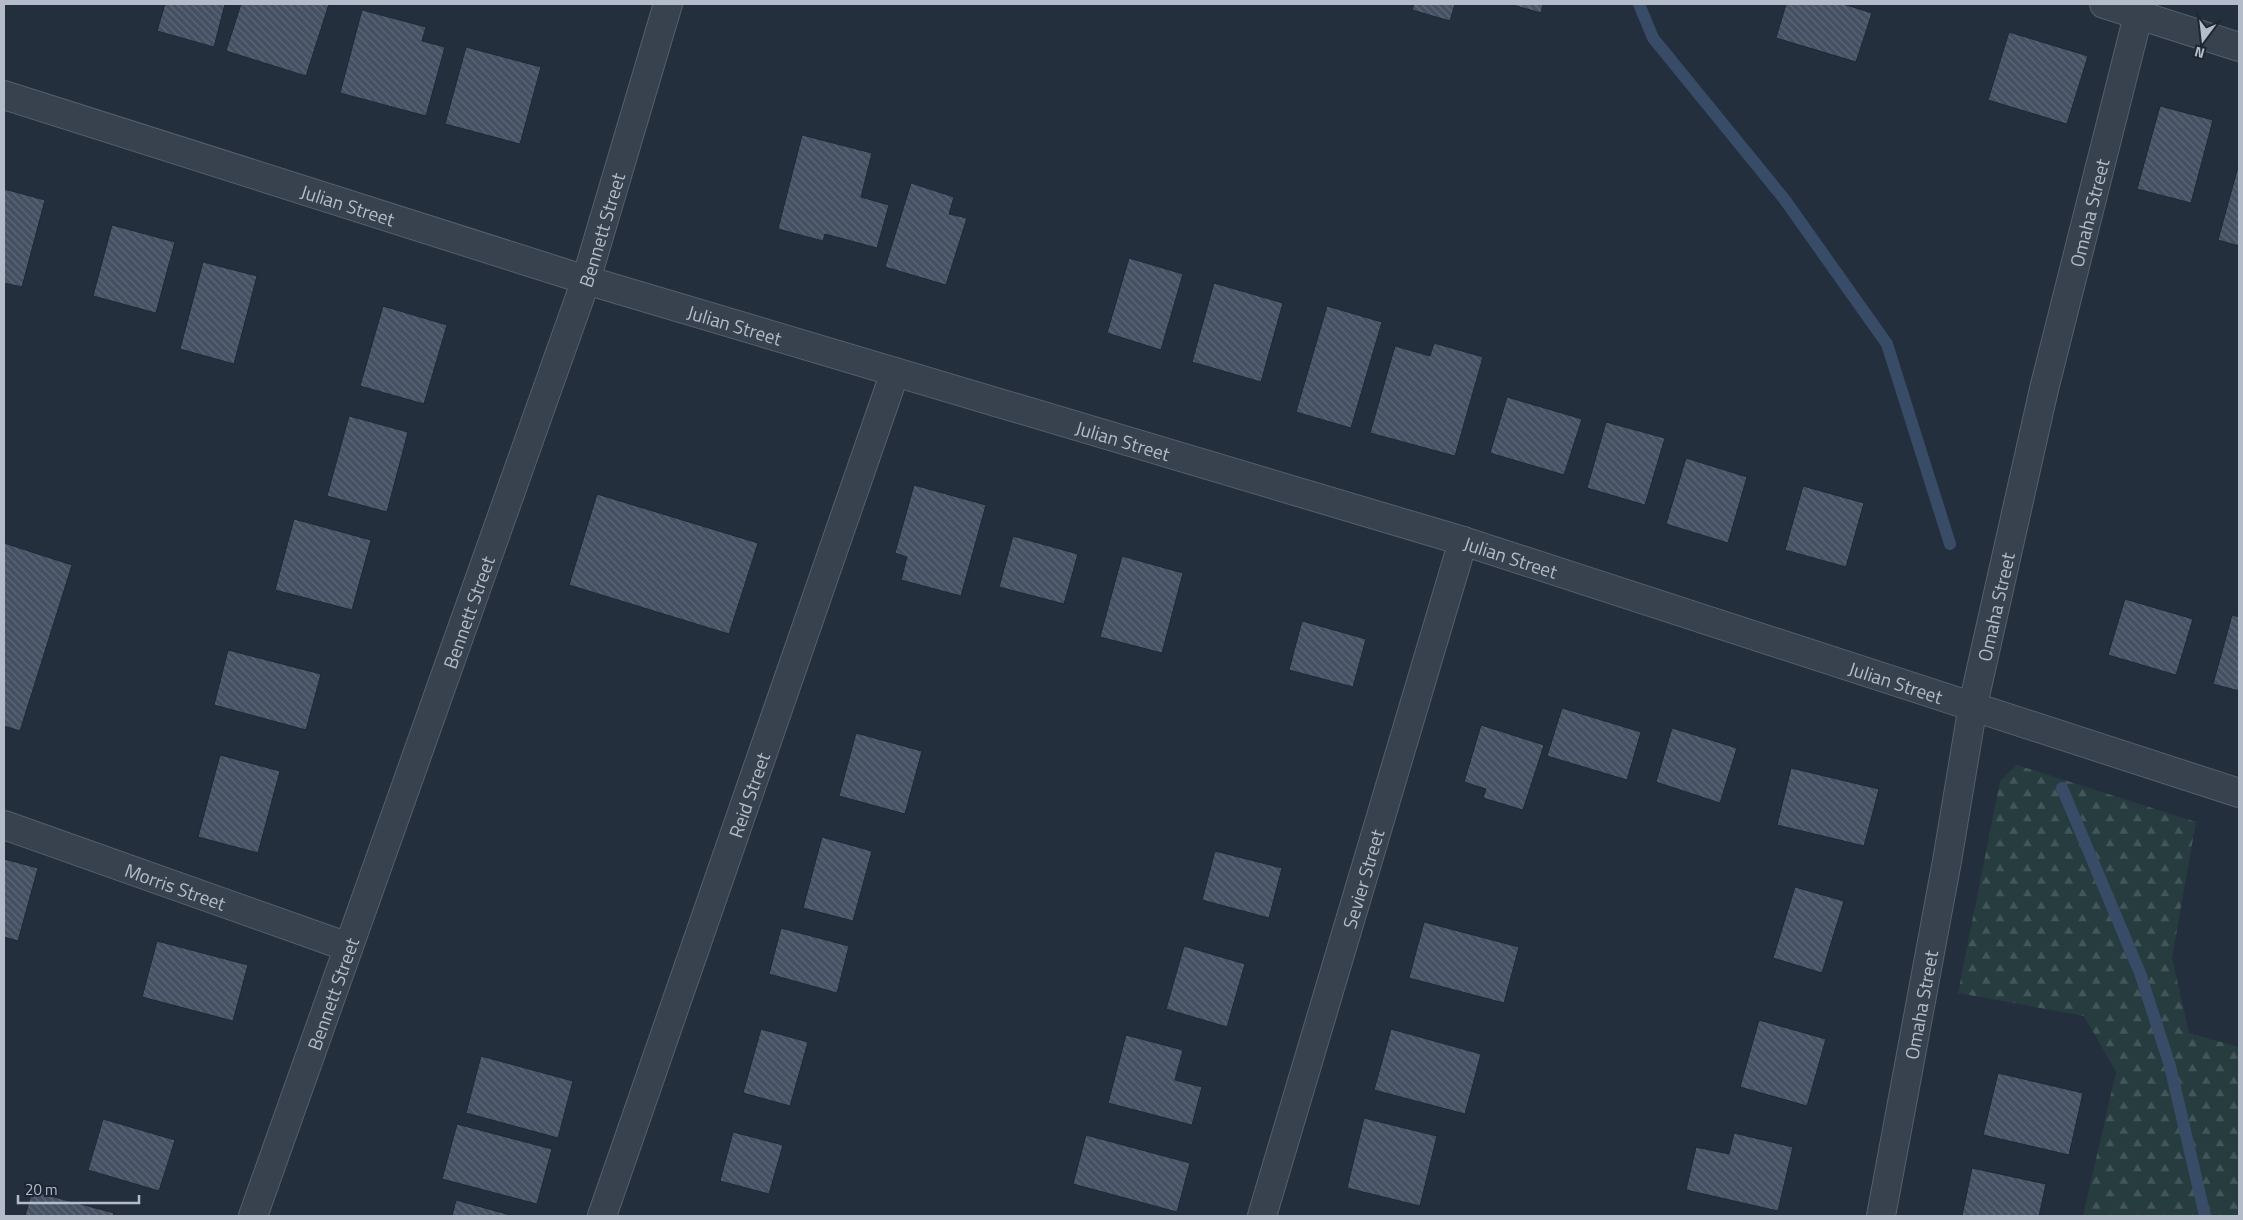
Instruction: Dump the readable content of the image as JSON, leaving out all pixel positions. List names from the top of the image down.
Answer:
{
  "streets": {
    "street": [
      "Julian Street",
      "Omaha Street",
      "Bennett Street",
      "Reid Street",
      "Sevier Street",
      "Morris Street"
    ]
  },
  "crossings": [
    ["Julian Street", "Omaha Street"],
    ["Julian Street", "Bennett Street"],
    ["Julian Street", "Reid Street"],
    ["Julian Street", "Sevier Street"],
    ["Bennett Street", "Morris Street"]
  ],
  "scale_bar": "20 m",
  "north": "bottom"
}
